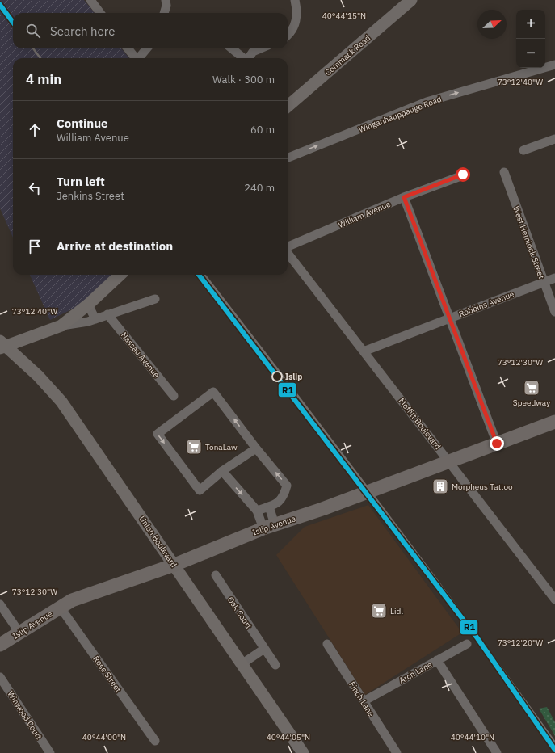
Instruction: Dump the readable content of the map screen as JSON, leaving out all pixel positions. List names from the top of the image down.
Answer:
{
  "streets": {
    "main road": ["Commack Road", "Islip Avenue", "Union Boulevard"],
    "street": [
      "Winganhauppauge Road",
      "William Avenue",
      "West Hemlock Street",
      "Robbins Avenue",
      "Nassau Avenue",
      "Moffitt Boulevard",
      "Oak Court",
      "Arch Lane",
      "Rose Street",
      "Finch Lane",
      "Winwood Court"
    ]
  },
  "crossings": [
    ["West Hemlock Street", "Robbins Avenue"],
    ["Robbins Avenue", "Moffitt Boulevard"],
    ["Moffitt Boulevard", "Islip Avenue"],
    ["Islip Avenue", "Union Boulevard"],
    ["Islip Avenue", "Rose Street"],
    ["Arch Lane", "Finch Lane"]
  ],
  "one_way": ["Winganhauppauge Road"],
  "places": {
    "other": ["Islip"],
    "supermarket": ["Speedway", "TonaLaw", "Lidl"],
    "building": ["Morpheus Tattoo"]
  },
  "lines": ["transit line R1"],
  "north": "top right",
  "page": {
    "map_buttons": ["+", "−"],
    "search": "Search here",
    "heading": ["4 min", "Walk · 300 m"],
    "list": [
      ["Continue", "William Avenue", "60 m"],
      ["Turn left", "Jenkins Street", "240 m"],
      "Arrive at destination"
    ]
  },
  "coordinates": [
    "40°44'15\"N",
    "73°12'40\"W",
    "73°12'30\"W",
    "73°12'20\"W",
    "40°44'00\"N",
    "40°44'05\"N",
    "40°44'10\"N"
  ]
}
